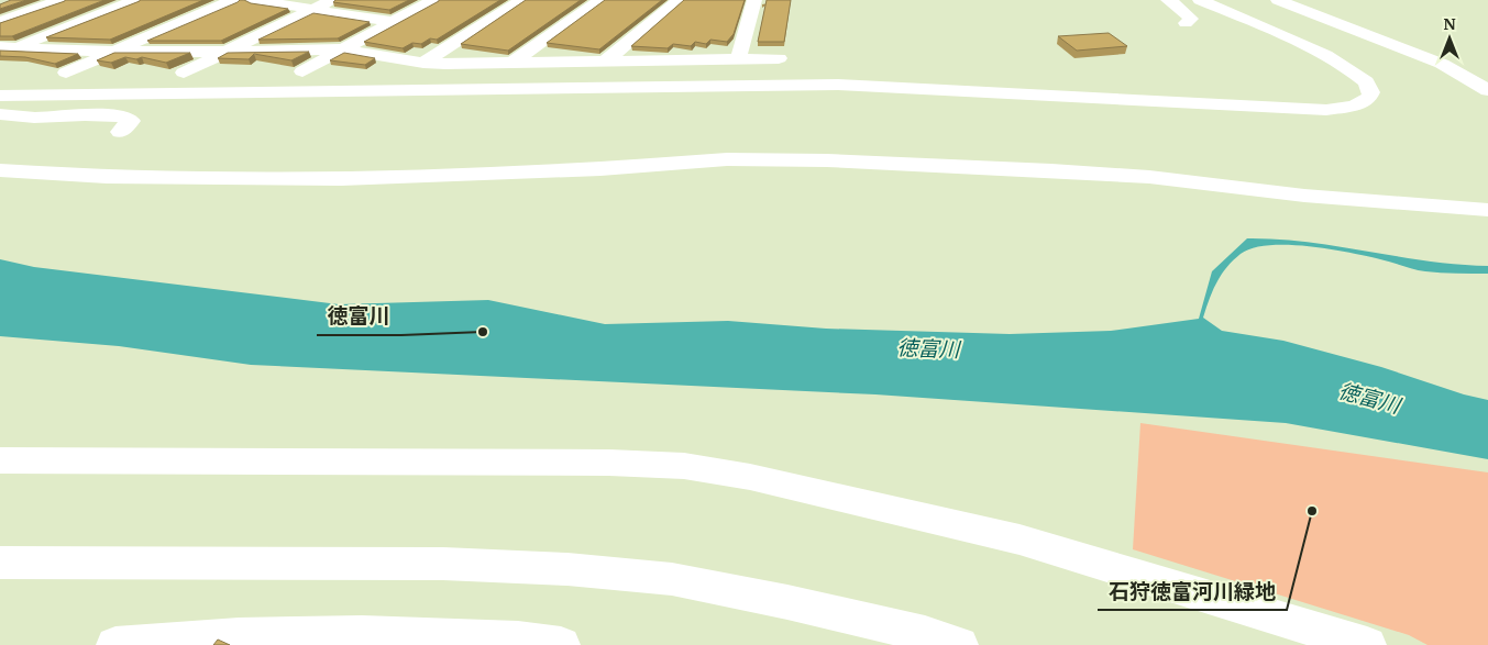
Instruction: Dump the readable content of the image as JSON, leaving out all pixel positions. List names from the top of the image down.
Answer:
{
  "water": ["徳富川"],
  "places": ["徳富川", "石狩徳富河川緑地"],
  "north": "top"
}
